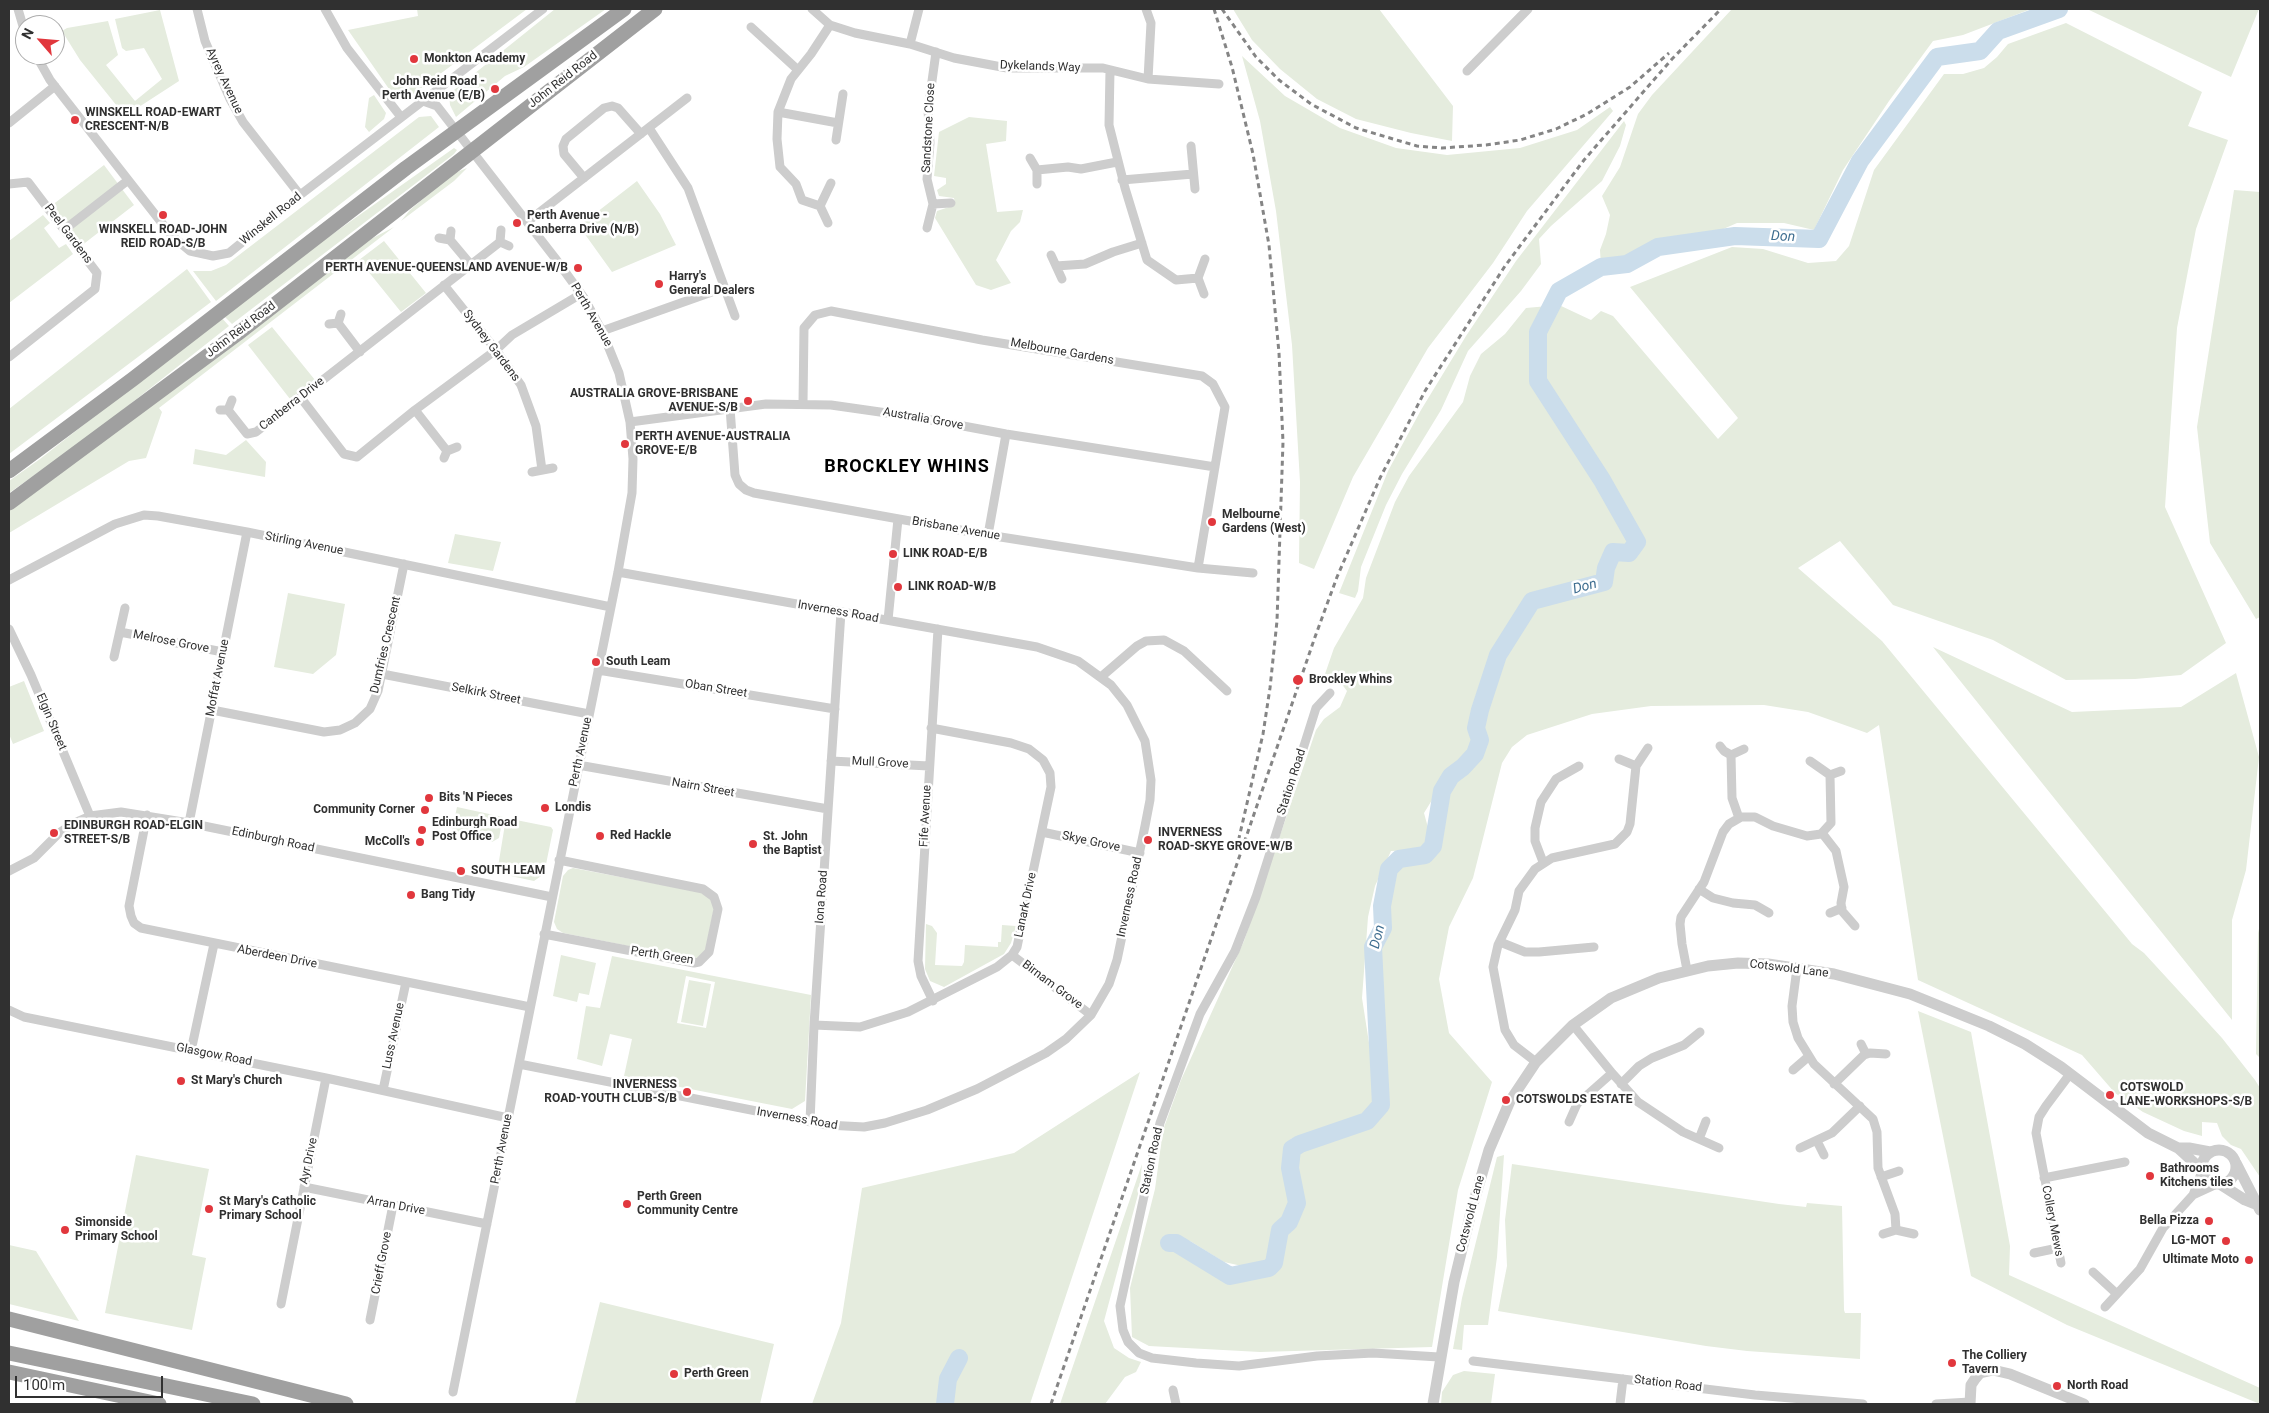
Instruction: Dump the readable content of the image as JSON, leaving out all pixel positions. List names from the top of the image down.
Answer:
{
  "streets": {
    "highway": ["John Reid Road"],
    "street": [
      "Dykelands Way",
      "Ayrey Avenue",
      "Sandstone Close",
      "Winskell Road",
      "Peel Gardens",
      "Perth Avenue",
      "Sydney Gardens",
      "Melbourne Gardens",
      "Canberra Drive",
      "Australia Grove",
      "Brisbane Avenue",
      "Stirling Avenue",
      "Inverness Road",
      "Melrose Grove",
      "Dumfries Crescent",
      "Moffat Avenue",
      "Oban Street",
      "Selkirk Street",
      "Elgin Street",
      "Mull Grove",
      "Station Road",
      "Nairn Street",
      "Fife Avenue",
      "Edinburgh Road",
      "Skye Grove",
      "Iona Road",
      "Lanark Drive",
      "Perth Green",
      "Aberdeen Drive",
      "Cotswold Lane",
      "Birnam Grove",
      "Luss Avenue",
      "Glasgow Road",
      "Ayr Drive",
      "Arran Drive",
      "Collery Mews",
      "Crieff Grove"
    ]
  },
  "crossings": [
    ["Dykelands Way", "Sandstone Close"],
    ["John Reid Road", "Perth Avenue"],
    ["Ayrey Avenue", "Winskell Road"],
    ["Perth Avenue", "Australia Grove"],
    ["Perth Avenue", "Stirling Avenue"],
    ["Perth Avenue", "Inverness Road"],
    ["Perth Avenue", "Oban Street"],
    ["Perth Avenue", "Selkirk Street"],
    ["Perth Avenue", "Nairn Street"],
    ["Perth Avenue", "Edinburgh Road"],
    ["Perth Avenue", "Perth Green"],
    ["Perth Avenue", "Aberdeen Drive"],
    ["Perth Avenue", "Glasgow Road"],
    ["Perth Avenue", "Arran Drive"],
    ["Sydney Gardens", "Canberra Drive"],
    ["Melbourne Gardens", "Australia Grove"],
    ["Melbourne Gardens", "Brisbane Avenue"],
    ["Australia Grove", "Brisbane Avenue"],
    ["Stirling Avenue", "Dumfries Crescent"],
    ["Stirling Avenue", "Moffat Avenue"],
    ["Inverness Road", "Fife Avenue"],
    ["Inverness Road", "Skye Grove"],
    ["Inverness Road", "Iona Road"],
    ["Inverness Road", "Birnam Grove"],
    ["Melrose Grove", "Moffat Avenue"],
    ["Dumfries Crescent", "Moffat Avenue"],
    ["Dumfries Crescent", "Selkirk Street"],
    ["Moffat Avenue", "Edinburgh Road"],
    ["Oban Street", "Iona Road"],
    ["Elgin Street", "Edinburgh Road"],
    ["Mull Grove", "Fife Avenue"],
    ["Mull Grove", "Iona Road"],
    ["Station Road", "Cotswold Lane"],
    ["Nairn Street", "Iona Road"],
    ["Fife Avenue", "Lanark Drive"],
    ["Edinburgh Road", "Aberdeen Drive"],
    ["Skye Grove", "Lanark Drive"],
    ["Lanark Drive", "Birnam Grove"],
    ["Aberdeen Drive", "Luss Avenue"],
    ["Cotswold Lane", "Collery Mews"],
    ["Luss Avenue", "Glasgow Road"],
    ["Glasgow Road", "Ayr Drive"],
    ["Ayr Drive", "Arran Drive"],
    ["Arran Drive", "Crieff Grove"]
  ],
  "districts": ["BROCKLEY WHINS"],
  "water": ["Don"],
  "places": [
    "Monkton Academy",
    "John Reid Road - Perth Avenue (E/B)",
    "WINSKELL ROAD-EWART CRESCENT-N/B",
    "WINSKELL ROAD-JOHN REID ROAD-S/B",
    "Perth Avenue - Canberra Drive (N/B)",
    "PERTH AVENUE-QUEENSLAND AVENUE-W/B",
    "Harry's General Dealers",
    "AUSTRALIA GROVE-BRISBANE AVENUE-S/B",
    "PERTH AVENUE-AUSTRALIA GROVE-E/B",
    "Melbourne Gardens (West)",
    "LINK ROAD-E/B",
    "LINK ROAD-W/B",
    "South Leam",
    "Brockley Whins",
    "Bits 'N Pieces",
    "Londis",
    "Community Corner",
    "Edinburgh Road Post Office",
    "EDINBURGH ROAD-ELGIN STREET-S/B",
    "Red Hackle",
    "INVERNESS ROAD-SKYE GROVE-W/B",
    "McColl's",
    "St. John the Baptist",
    "SOUTH LEAM",
    "Bang Tidy",
    "St Mary's Church",
    "INVERNESS ROAD-YOUTH CLUB-S/B",
    "COTSWOLD LANE-WORKSHOPS-S/B",
    "COTSWOLDS ESTATE",
    "Bathrooms Kitchens tiles",
    "Perth Green Community Centre",
    "St Mary's Catholic Primary School",
    "Bella Pizza",
    "Simonside Primary School",
    "LG-MOT",
    "Ultimate Moto",
    "The Colliery Tavern",
    "Perth Green",
    "North Road"
  ],
  "scale_bar": "100 m",
  "north": "top left"
}
